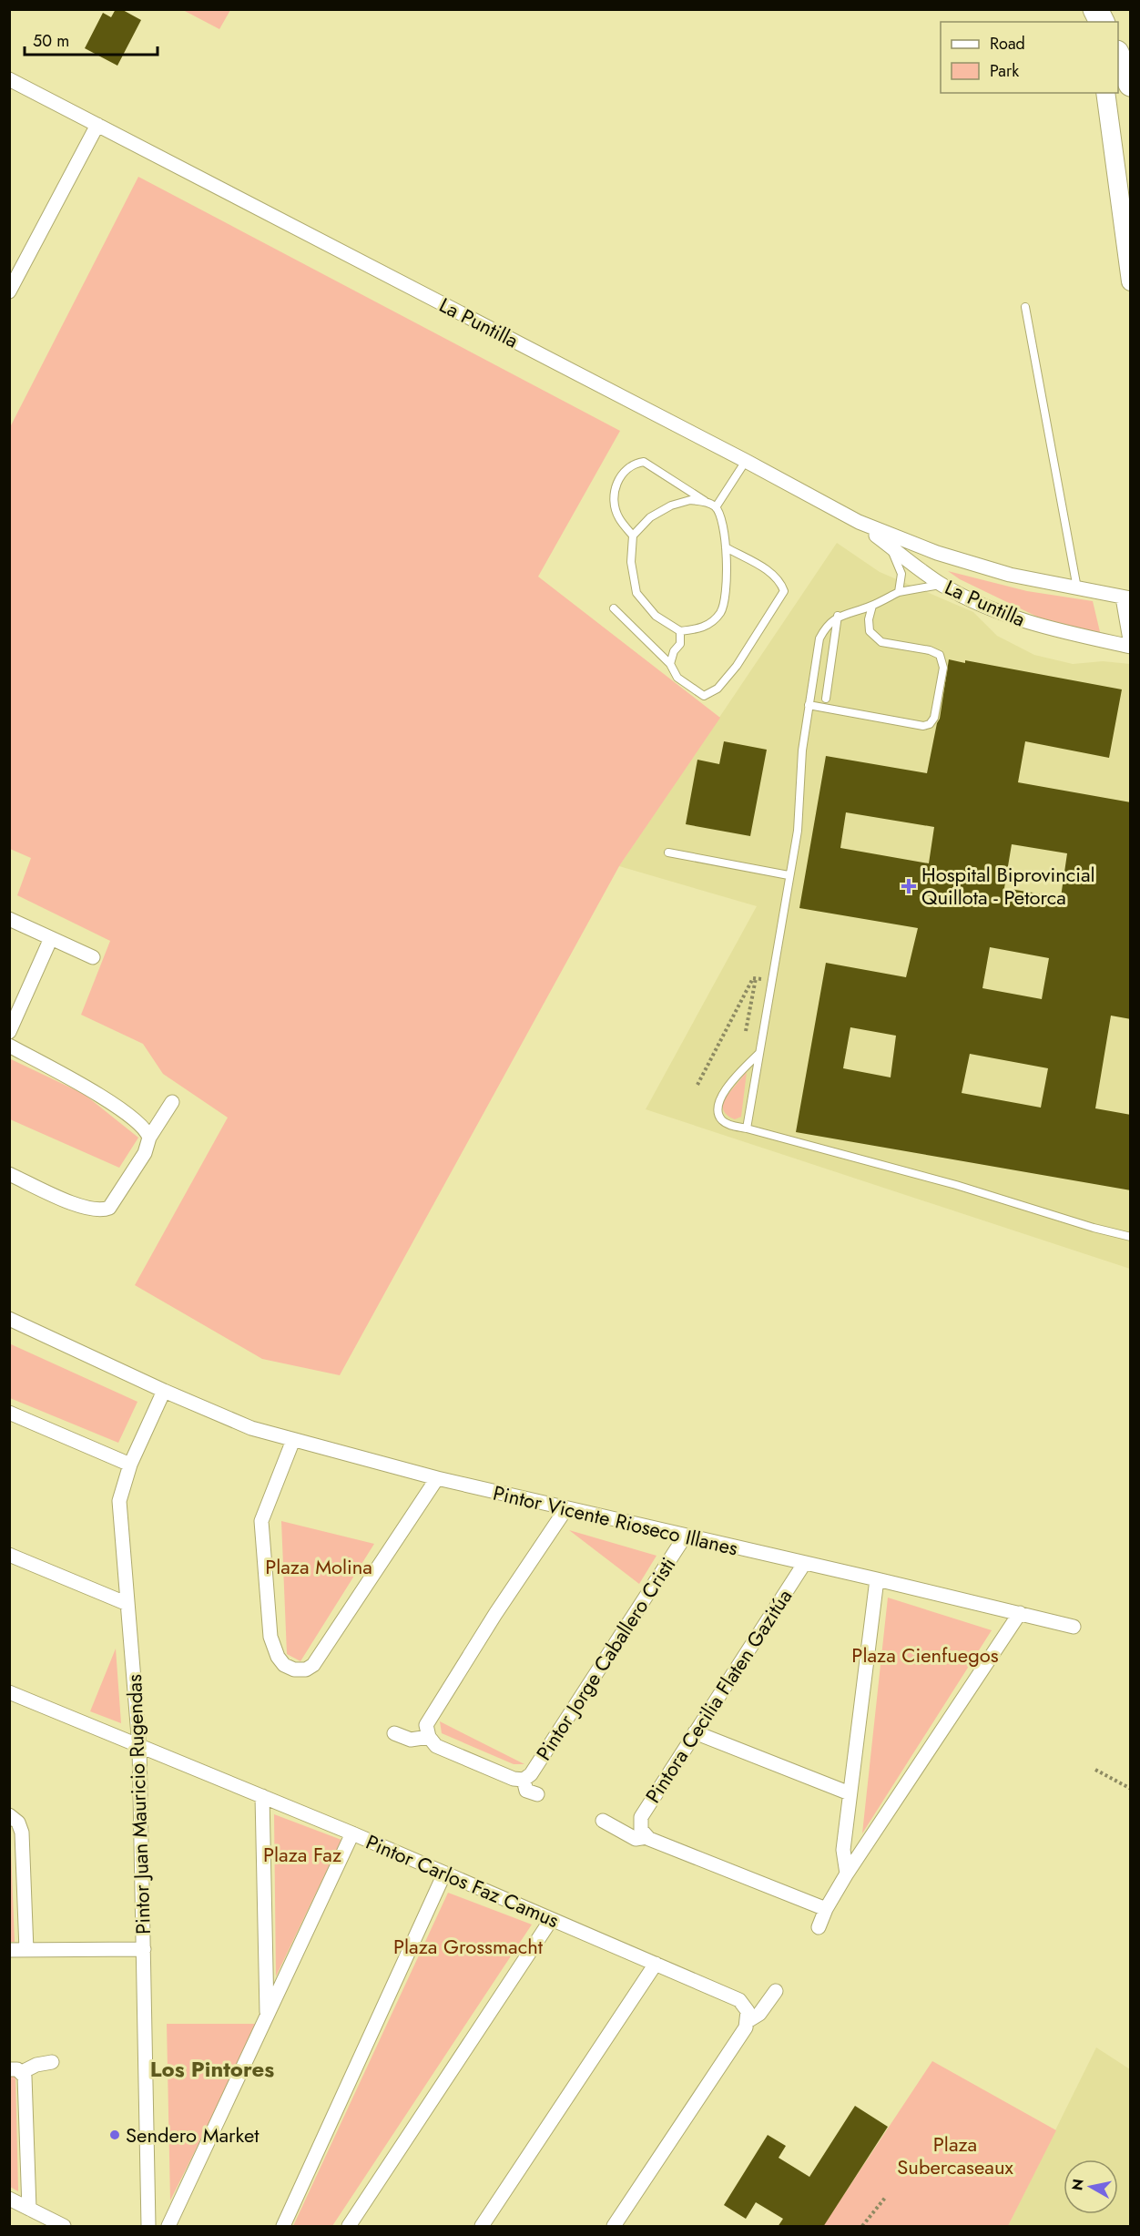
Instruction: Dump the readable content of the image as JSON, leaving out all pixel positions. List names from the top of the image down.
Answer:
{
  "streets": {
    "street": [
      "La Puntilla",
      "Pintor Vicente Rioseco Illanes",
      "Pintor Jorge Caballero Cristi",
      "Pintora Cecilia Flaten Gazitúa",
      "Pintor Juan Mauricio Rugendas",
      "Pintor Carlos Faz Camus"
    ]
  },
  "crossings": [
    ["Pintor Vicente Rioseco Illanes", "Pintor Jorge Caballero Cristi"],
    ["Pintor Vicente Rioseco Illanes", "Pintora Cecilia Flaten Gazitúa"],
    ["Pintor Vicente Rioseco Illanes", "Pintor Juan Mauricio Rugendas"],
    ["Pintor Juan Mauricio Rugendas", "Pintor Carlos Faz Camus"]
  ],
  "districts": ["Los Pintores"],
  "parks": [
    "Plaza Molina",
    "Plaza Cienfuegos",
    "Plaza Faz",
    "Plaza Grossmacht",
    "Plaza Subercaseaux"
  ],
  "places": {
    "health": ["Hospital Biprovincial Quillota - Petorca"],
    "other": ["Sendero Market"]
  },
  "legend": ["Road", "Park"],
  "scale_bar": "50 m",
  "north": "left"
}
